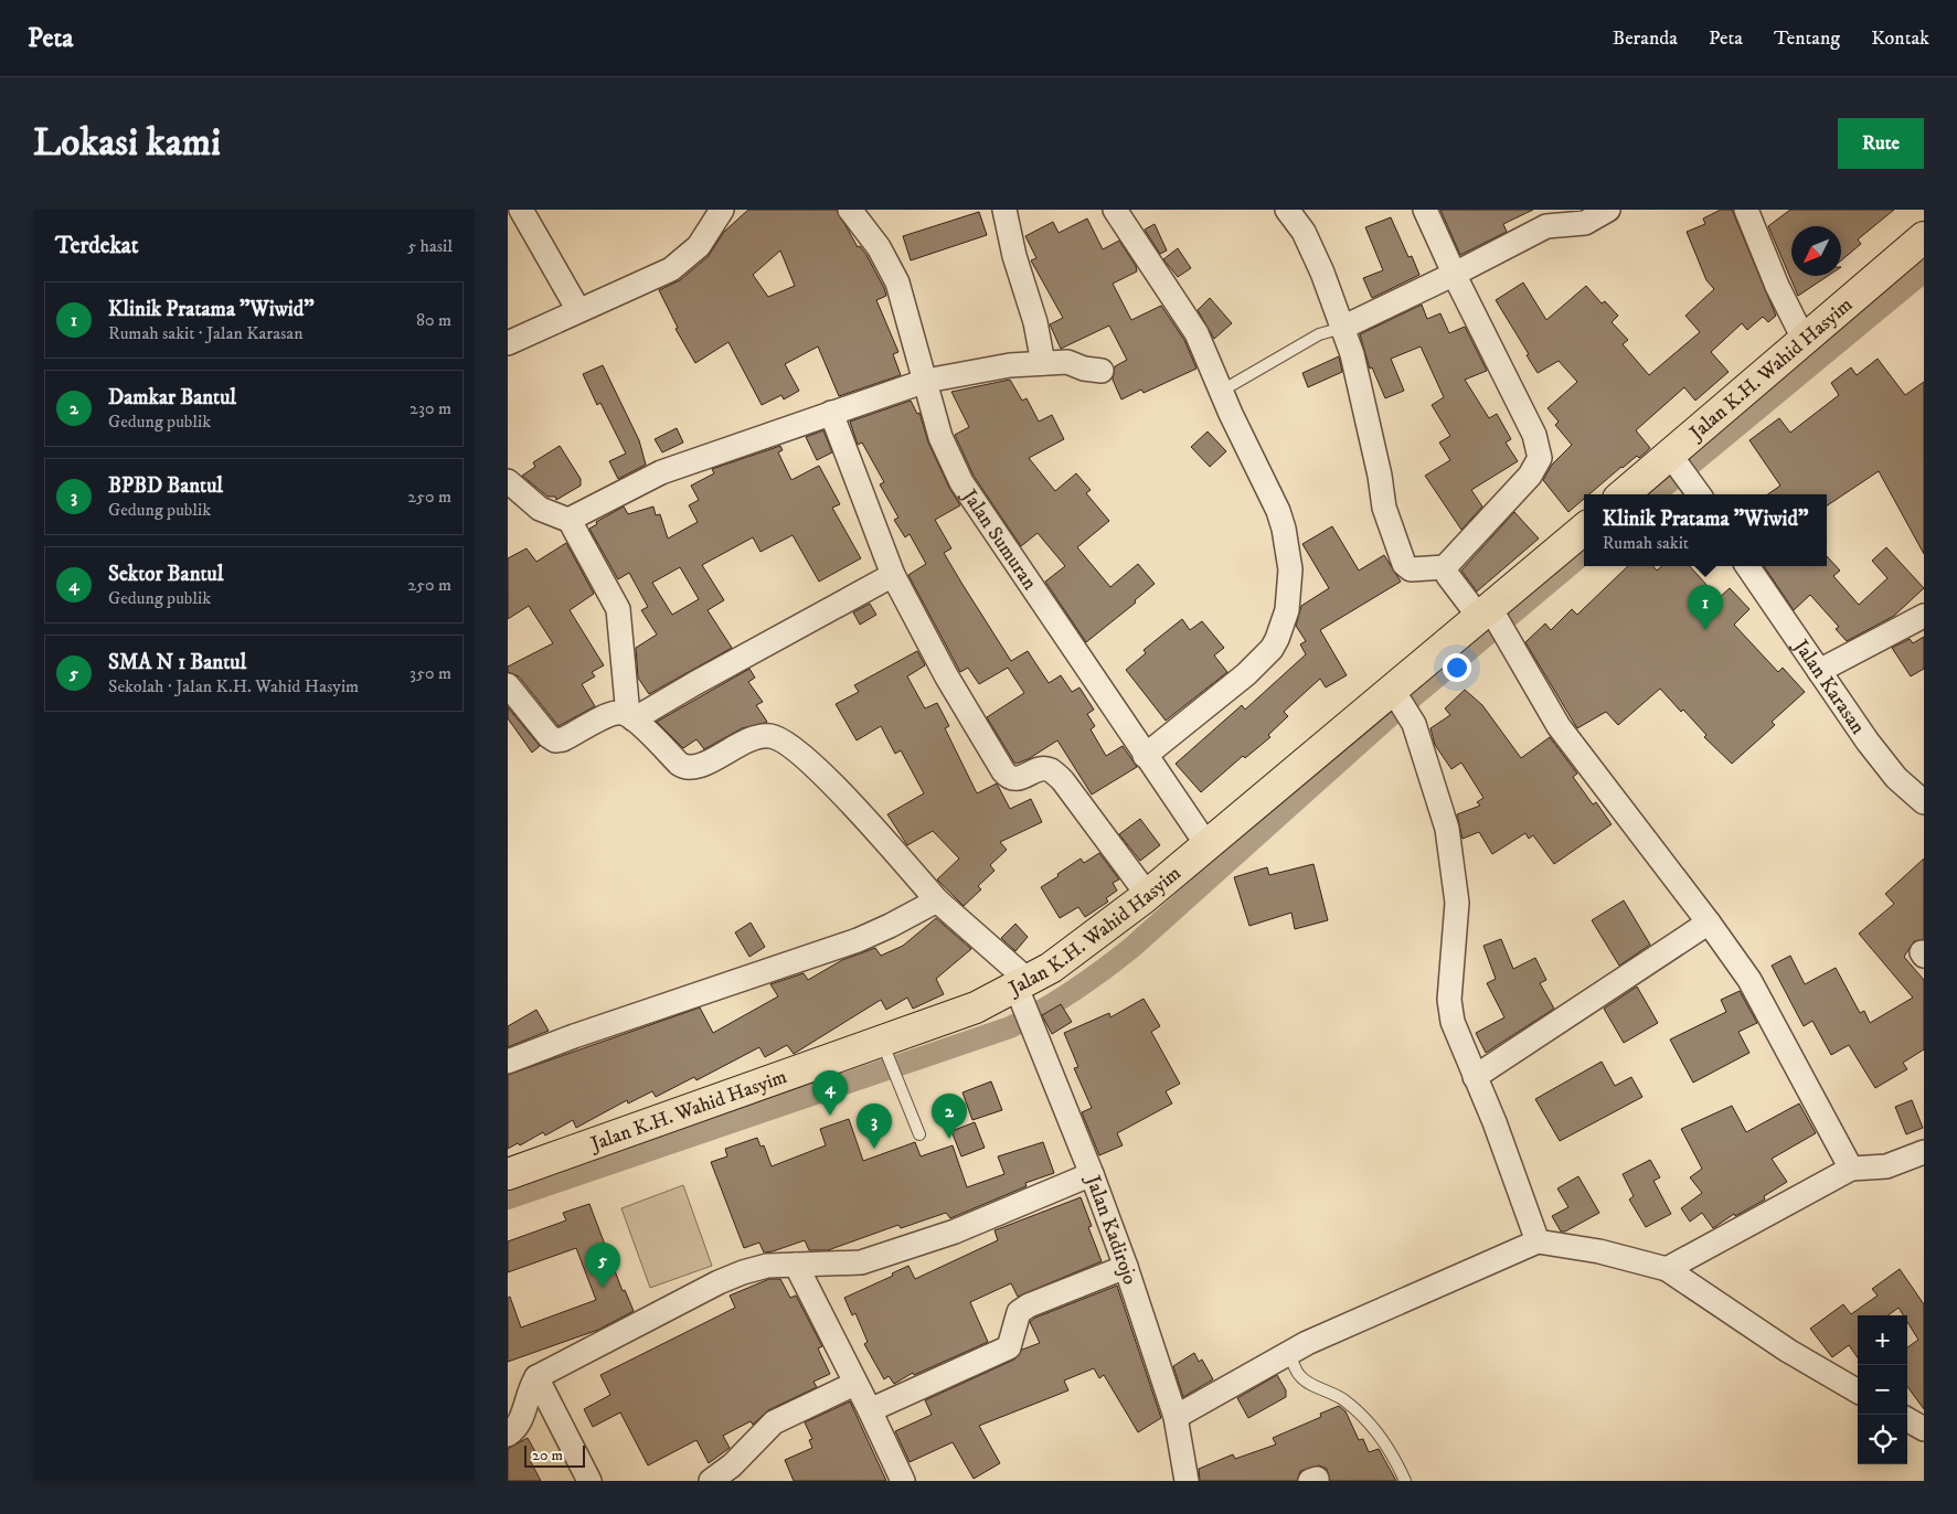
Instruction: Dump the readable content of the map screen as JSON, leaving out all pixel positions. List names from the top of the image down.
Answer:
{
  "streets": {
    "main road": ["Jalan K.H. Wahid Hasyim"],
    "street": ["Jalan Sumuran", "Jalan Karasan", "Jalan Kadirojo"]
  },
  "crossings": [
    ["Jalan K.H. Wahid Hasyim", "Jalan Sumuran"],
    ["Jalan K.H. Wahid Hasyim", "Jalan Kadirojo"]
  ],
  "scale_bar": "20 m",
  "north": "bottom left",
  "page": {
    "header": "Peta",
    "nav": [
      "Beranda",
      "Peta",
      "Tentang",
      "Kontak"
    ],
    "buttons": "Rute",
    "title": "Lokasi kami",
    "heading": ["Terdekat", "5 hasil"],
    "list": [
      {
        "mark": "1",
        "name": "Klinik Pratama \"Wiwid\"",
        "note": "Rumah sakit · Jalan Karasan",
        "value": "80 m"
      },
      {
        "mark": "2",
        "name": "Damkar Bantul",
        "note": "Gedung publik",
        "value": "230 m"
      },
      {
        "mark": "3",
        "name": "BPBD Bantul",
        "note": "Gedung publik",
        "value": "250 m"
      },
      {
        "mark": "4",
        "name": "Sektor Bantul",
        "note": "Gedung publik",
        "value": "250 m"
      },
      {
        "mark": "5",
        "name": "SMA N 1 Bantul",
        "note": "Sekolah · Jalan K.H. Wahid Hasyim",
        "value": "350 m"
      }
    ],
    "popup": ["Klinik Pratama \"Wiwid\"", "Rumah sakit"],
    "pins": [
      "1",
      "4",
      "2",
      "3",
      "5"
    ],
    "map_buttons": ["+", "−"],
    "scale": "20 m"
  }
}
